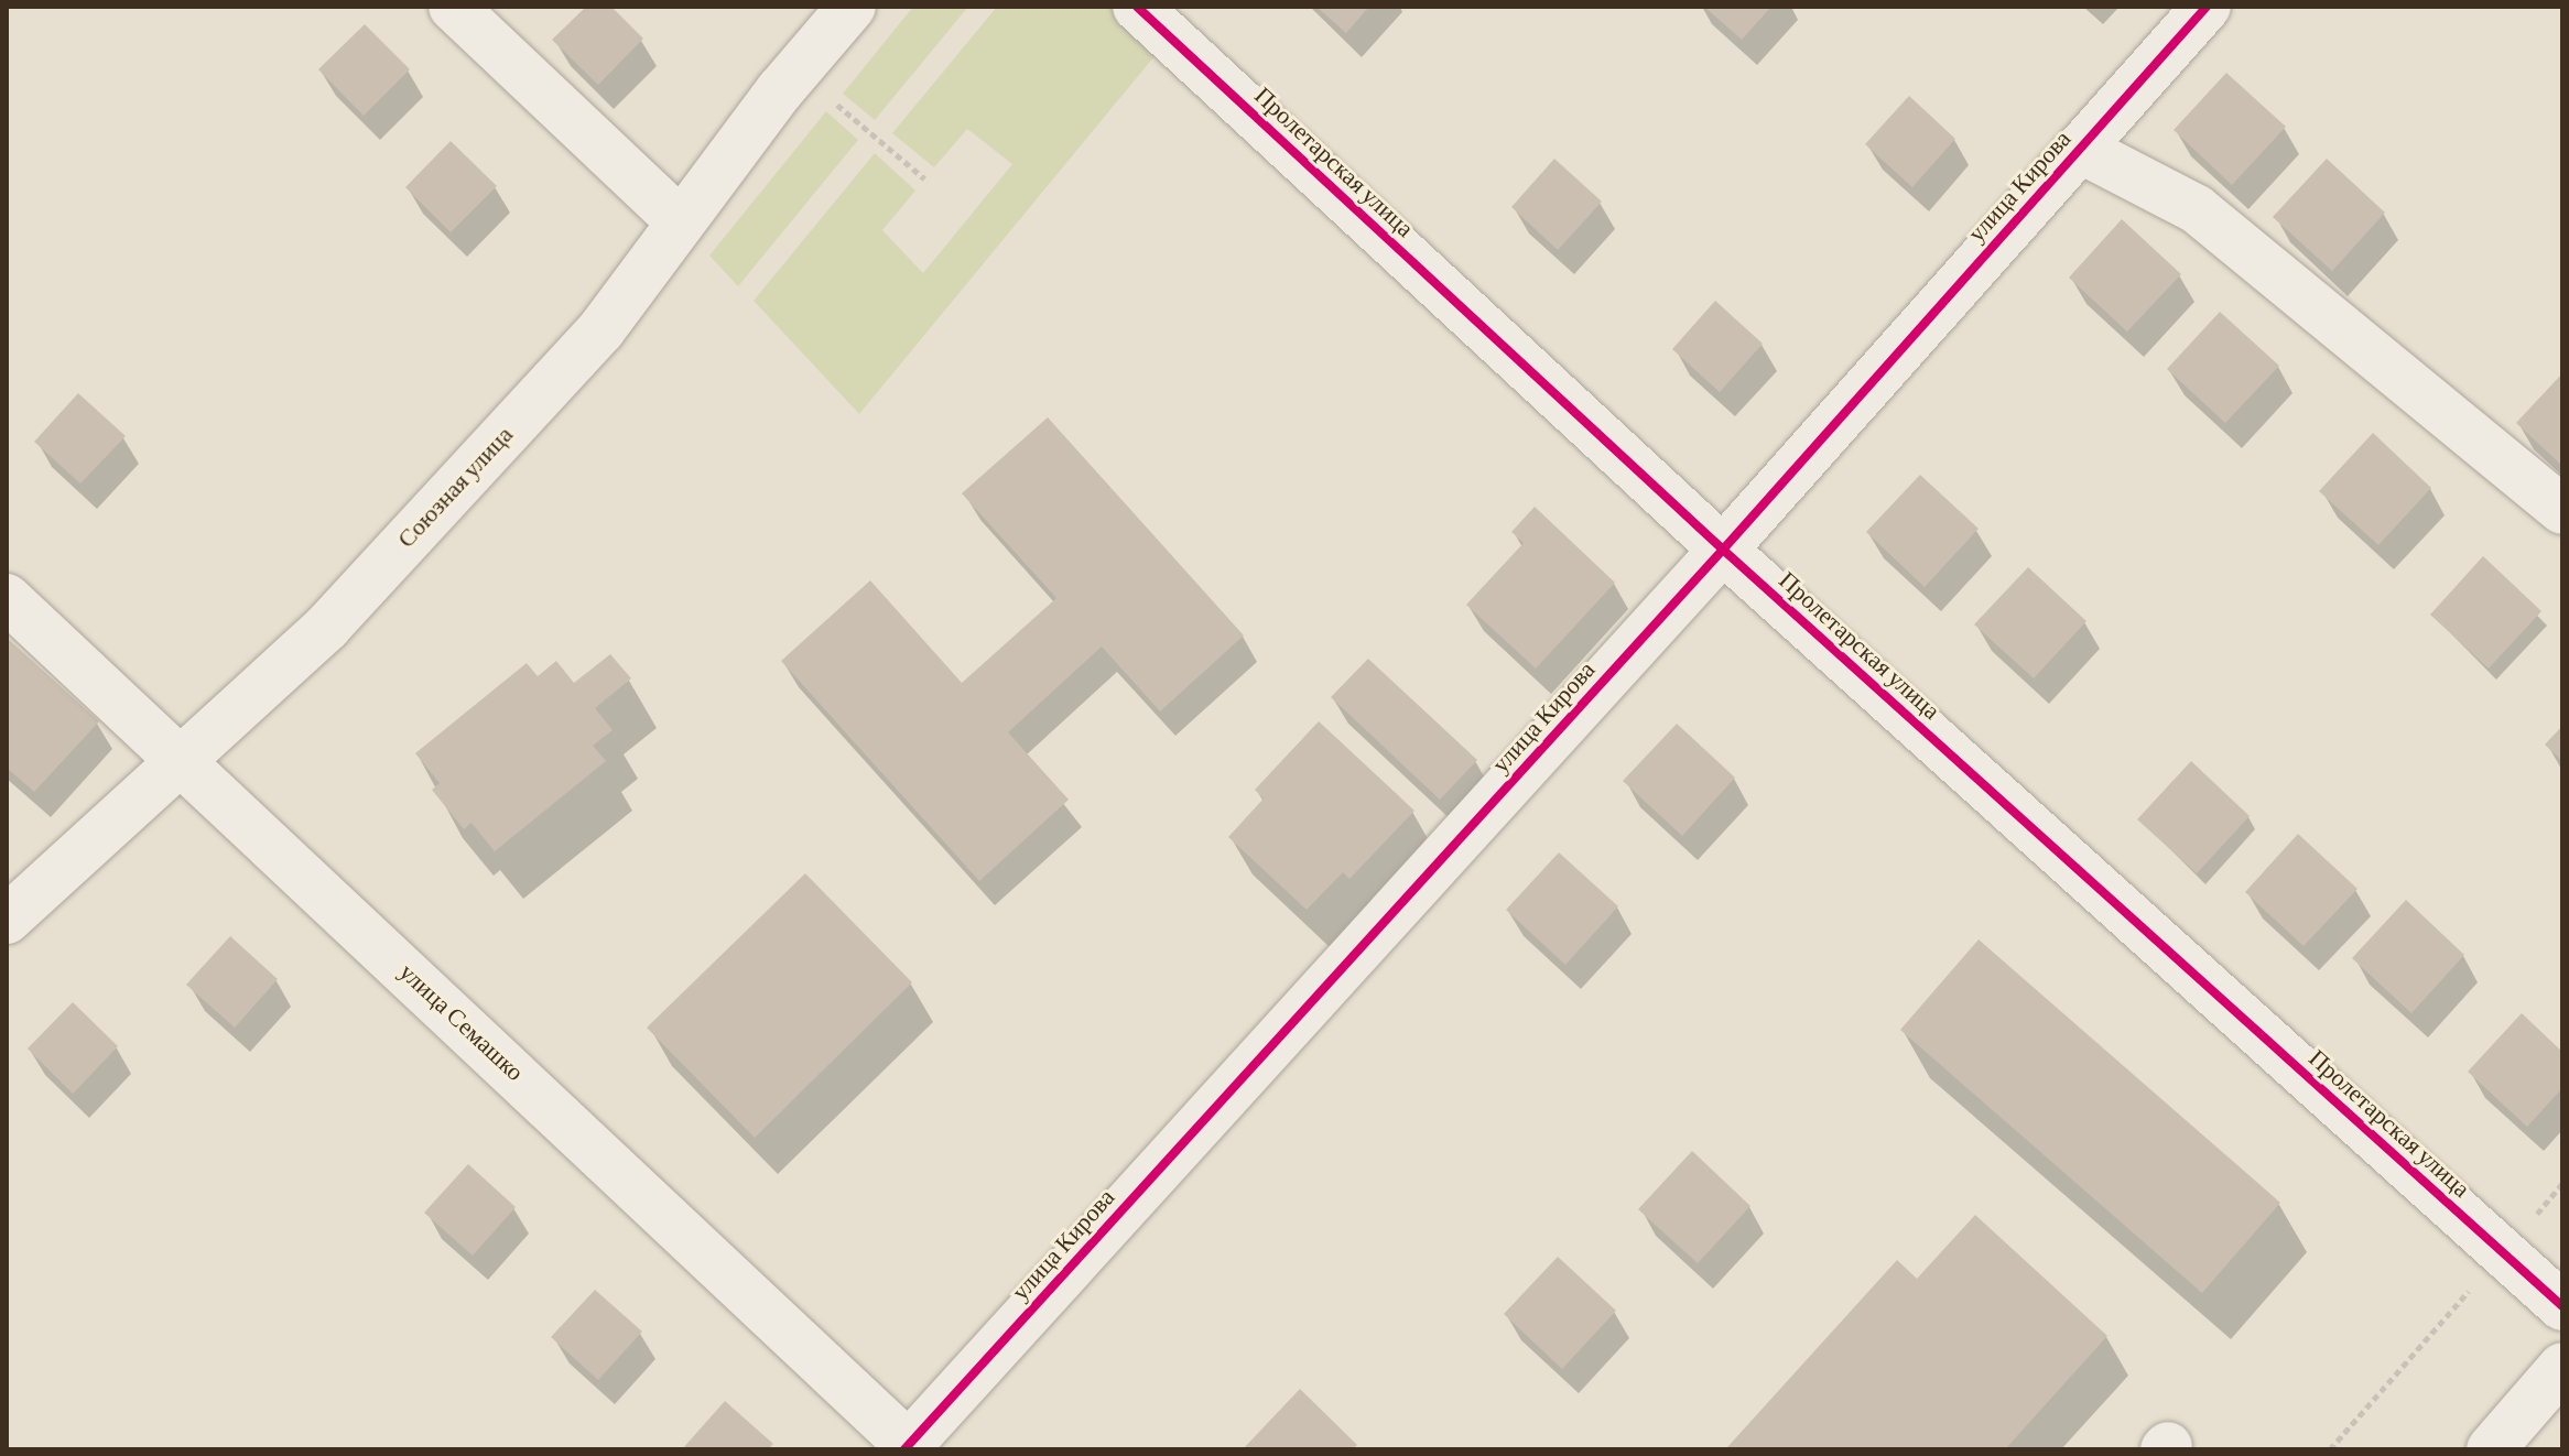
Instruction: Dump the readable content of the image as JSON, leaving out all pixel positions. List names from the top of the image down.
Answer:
{
  "streets": {
    "street": [
      "Пролетарская улица",
      "улица Кирова",
      "Союзная улица",
      "улица Семашко"
    ]
  },
  "crossings": [
    ["Пролетарская улица", "улица Кирова"],
    ["улица Кирова", "улица Семашко"],
    ["Союзная улица", "улица Семашко"]
  ]
}
